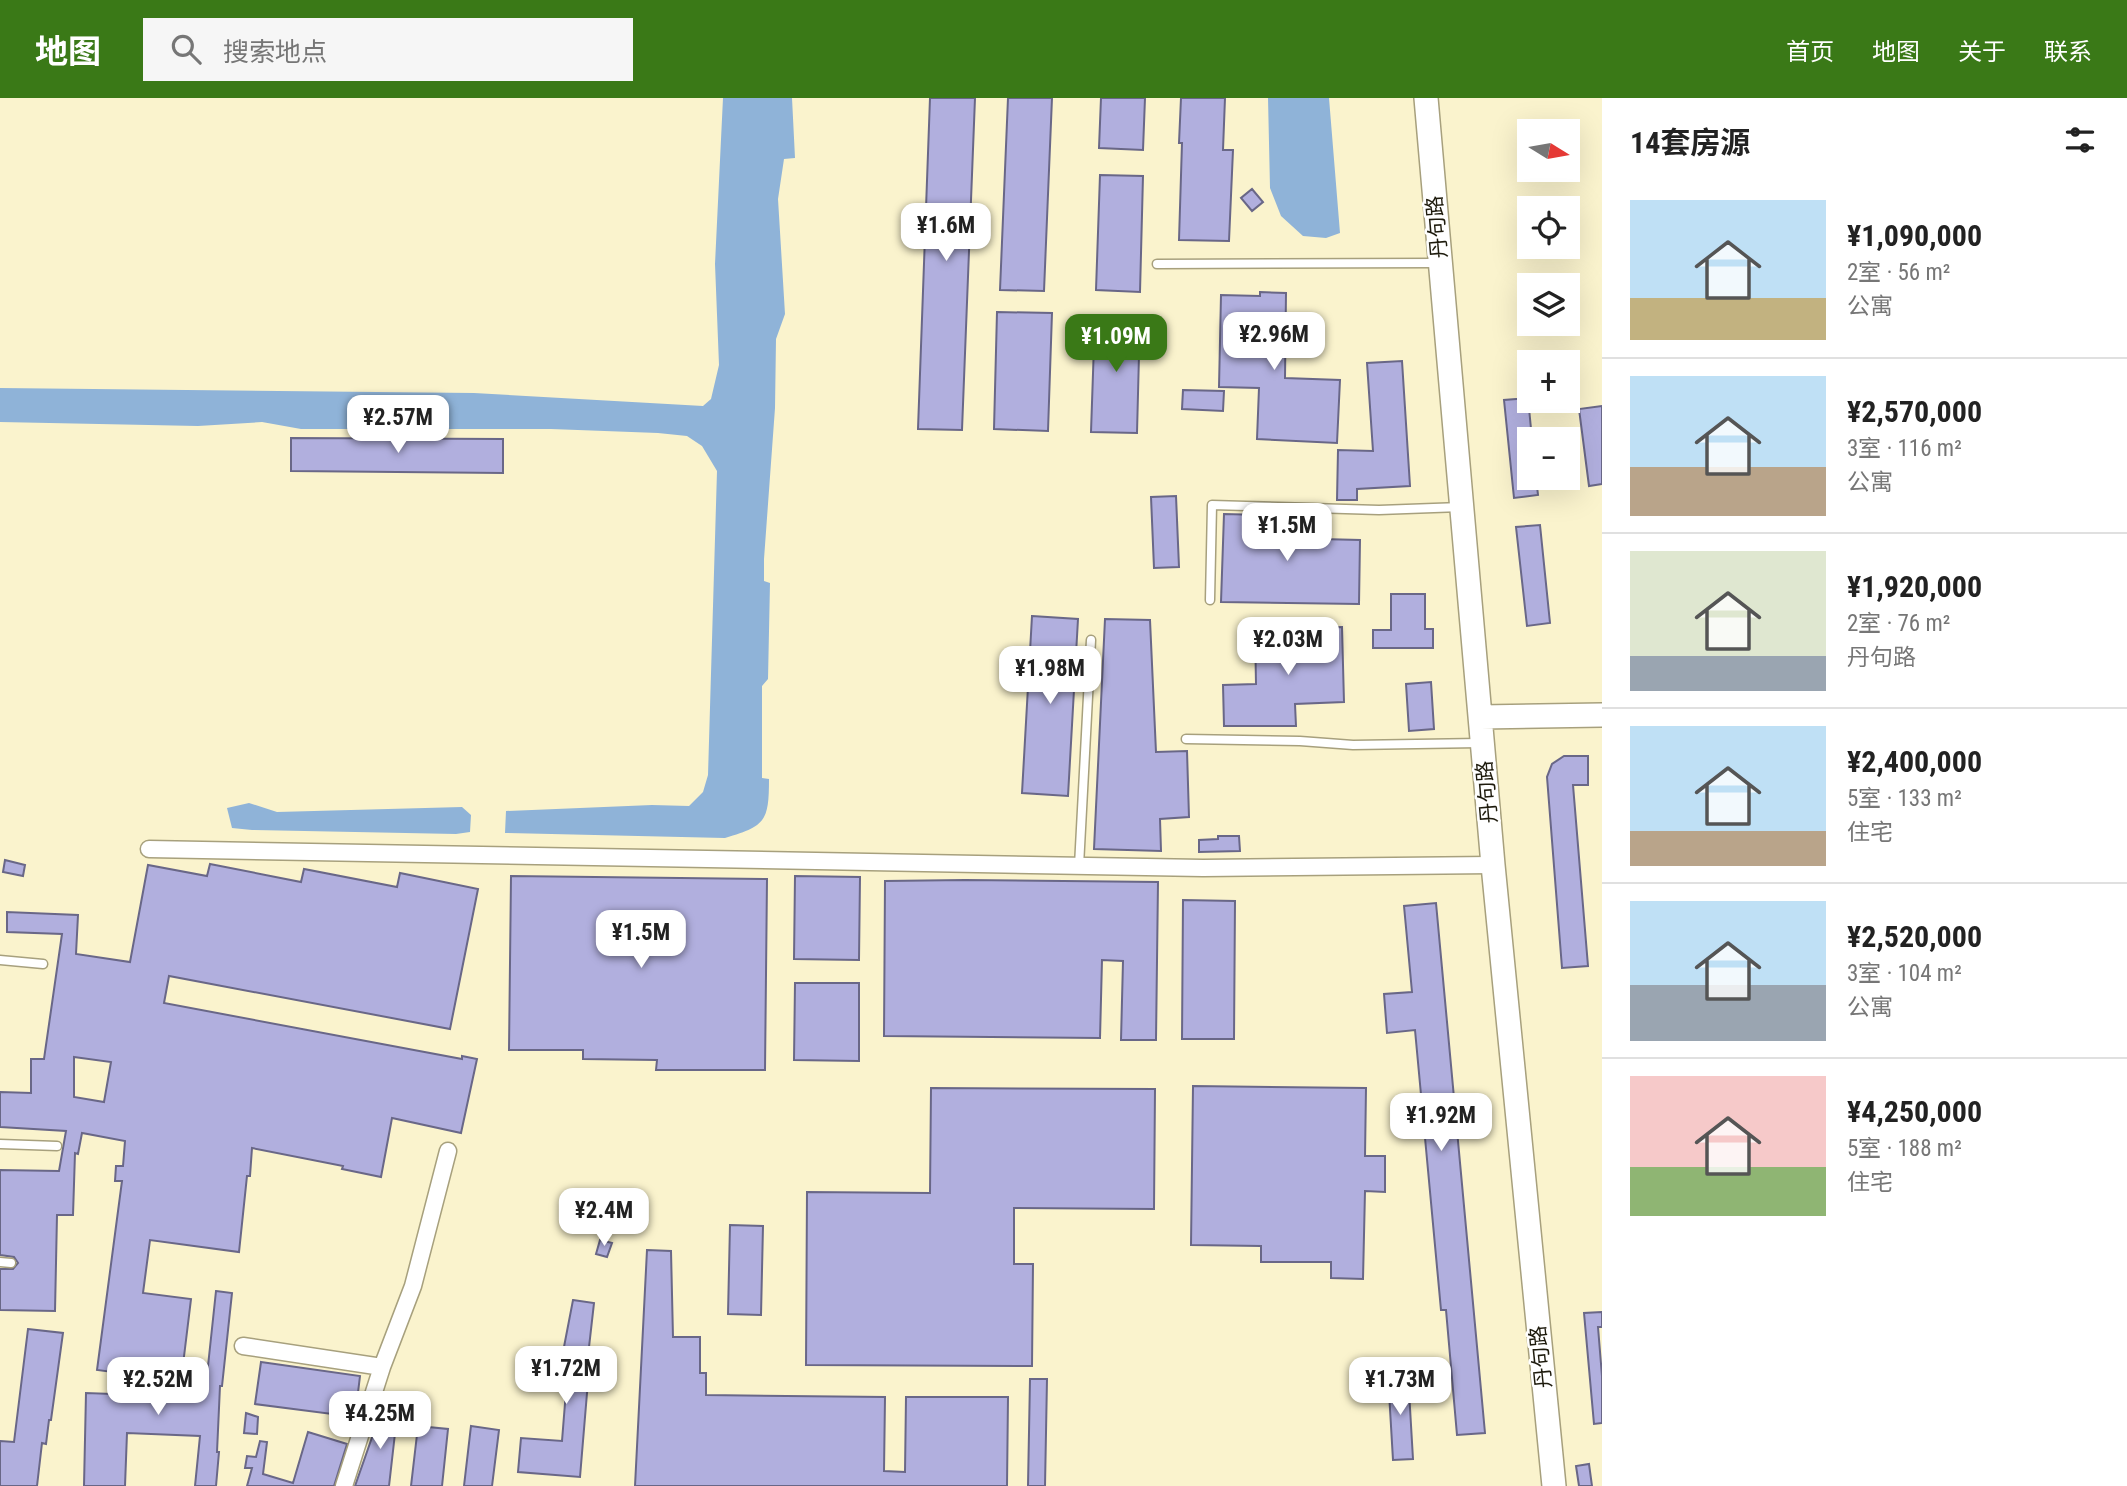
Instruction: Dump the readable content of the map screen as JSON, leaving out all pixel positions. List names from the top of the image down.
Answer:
{
  "streets": {
    "street": ["丹句路"]
  },
  "north": "right",
  "page": {
    "header": "地图",
    "search": "搜索地点",
    "nav": [
      "首页",
      "地图",
      "关于",
      "联系"
    ],
    "heading": "14套房源",
    "map_buttons": ["+", "−"],
    "list": [
      {
        "name": "¥1,090,000",
        "note": "2室 · 56 m² · 公寓"
      },
      {
        "name": "¥2,570,000",
        "note": "3室 · 116 m² · 公寓"
      },
      {
        "name": "¥1,920,000",
        "note": "2室 · 76 m² · 丹句路"
      },
      {
        "name": "¥2,400,000",
        "note": "5室 · 133 m² · 住宅"
      },
      {
        "name": "¥2,520,000",
        "note": "3室 · 104 m² · 公寓"
      },
      {
        "name": "¥4,250,000",
        "note": "5室 · 188 m² · 住宅"
      }
    ],
    "price": [
      "¥1.6M",
      "¥2.96M",
      "¥1.09M",
      "¥2.57M",
      "¥1.5M",
      "¥2.03M",
      "¥1.98M",
      "¥1.5M",
      "¥1.92M",
      "¥2.4M",
      "¥1.72M",
      "¥2.52M",
      "¥1.73M",
      "¥4.25M"
    ]
  }
}
